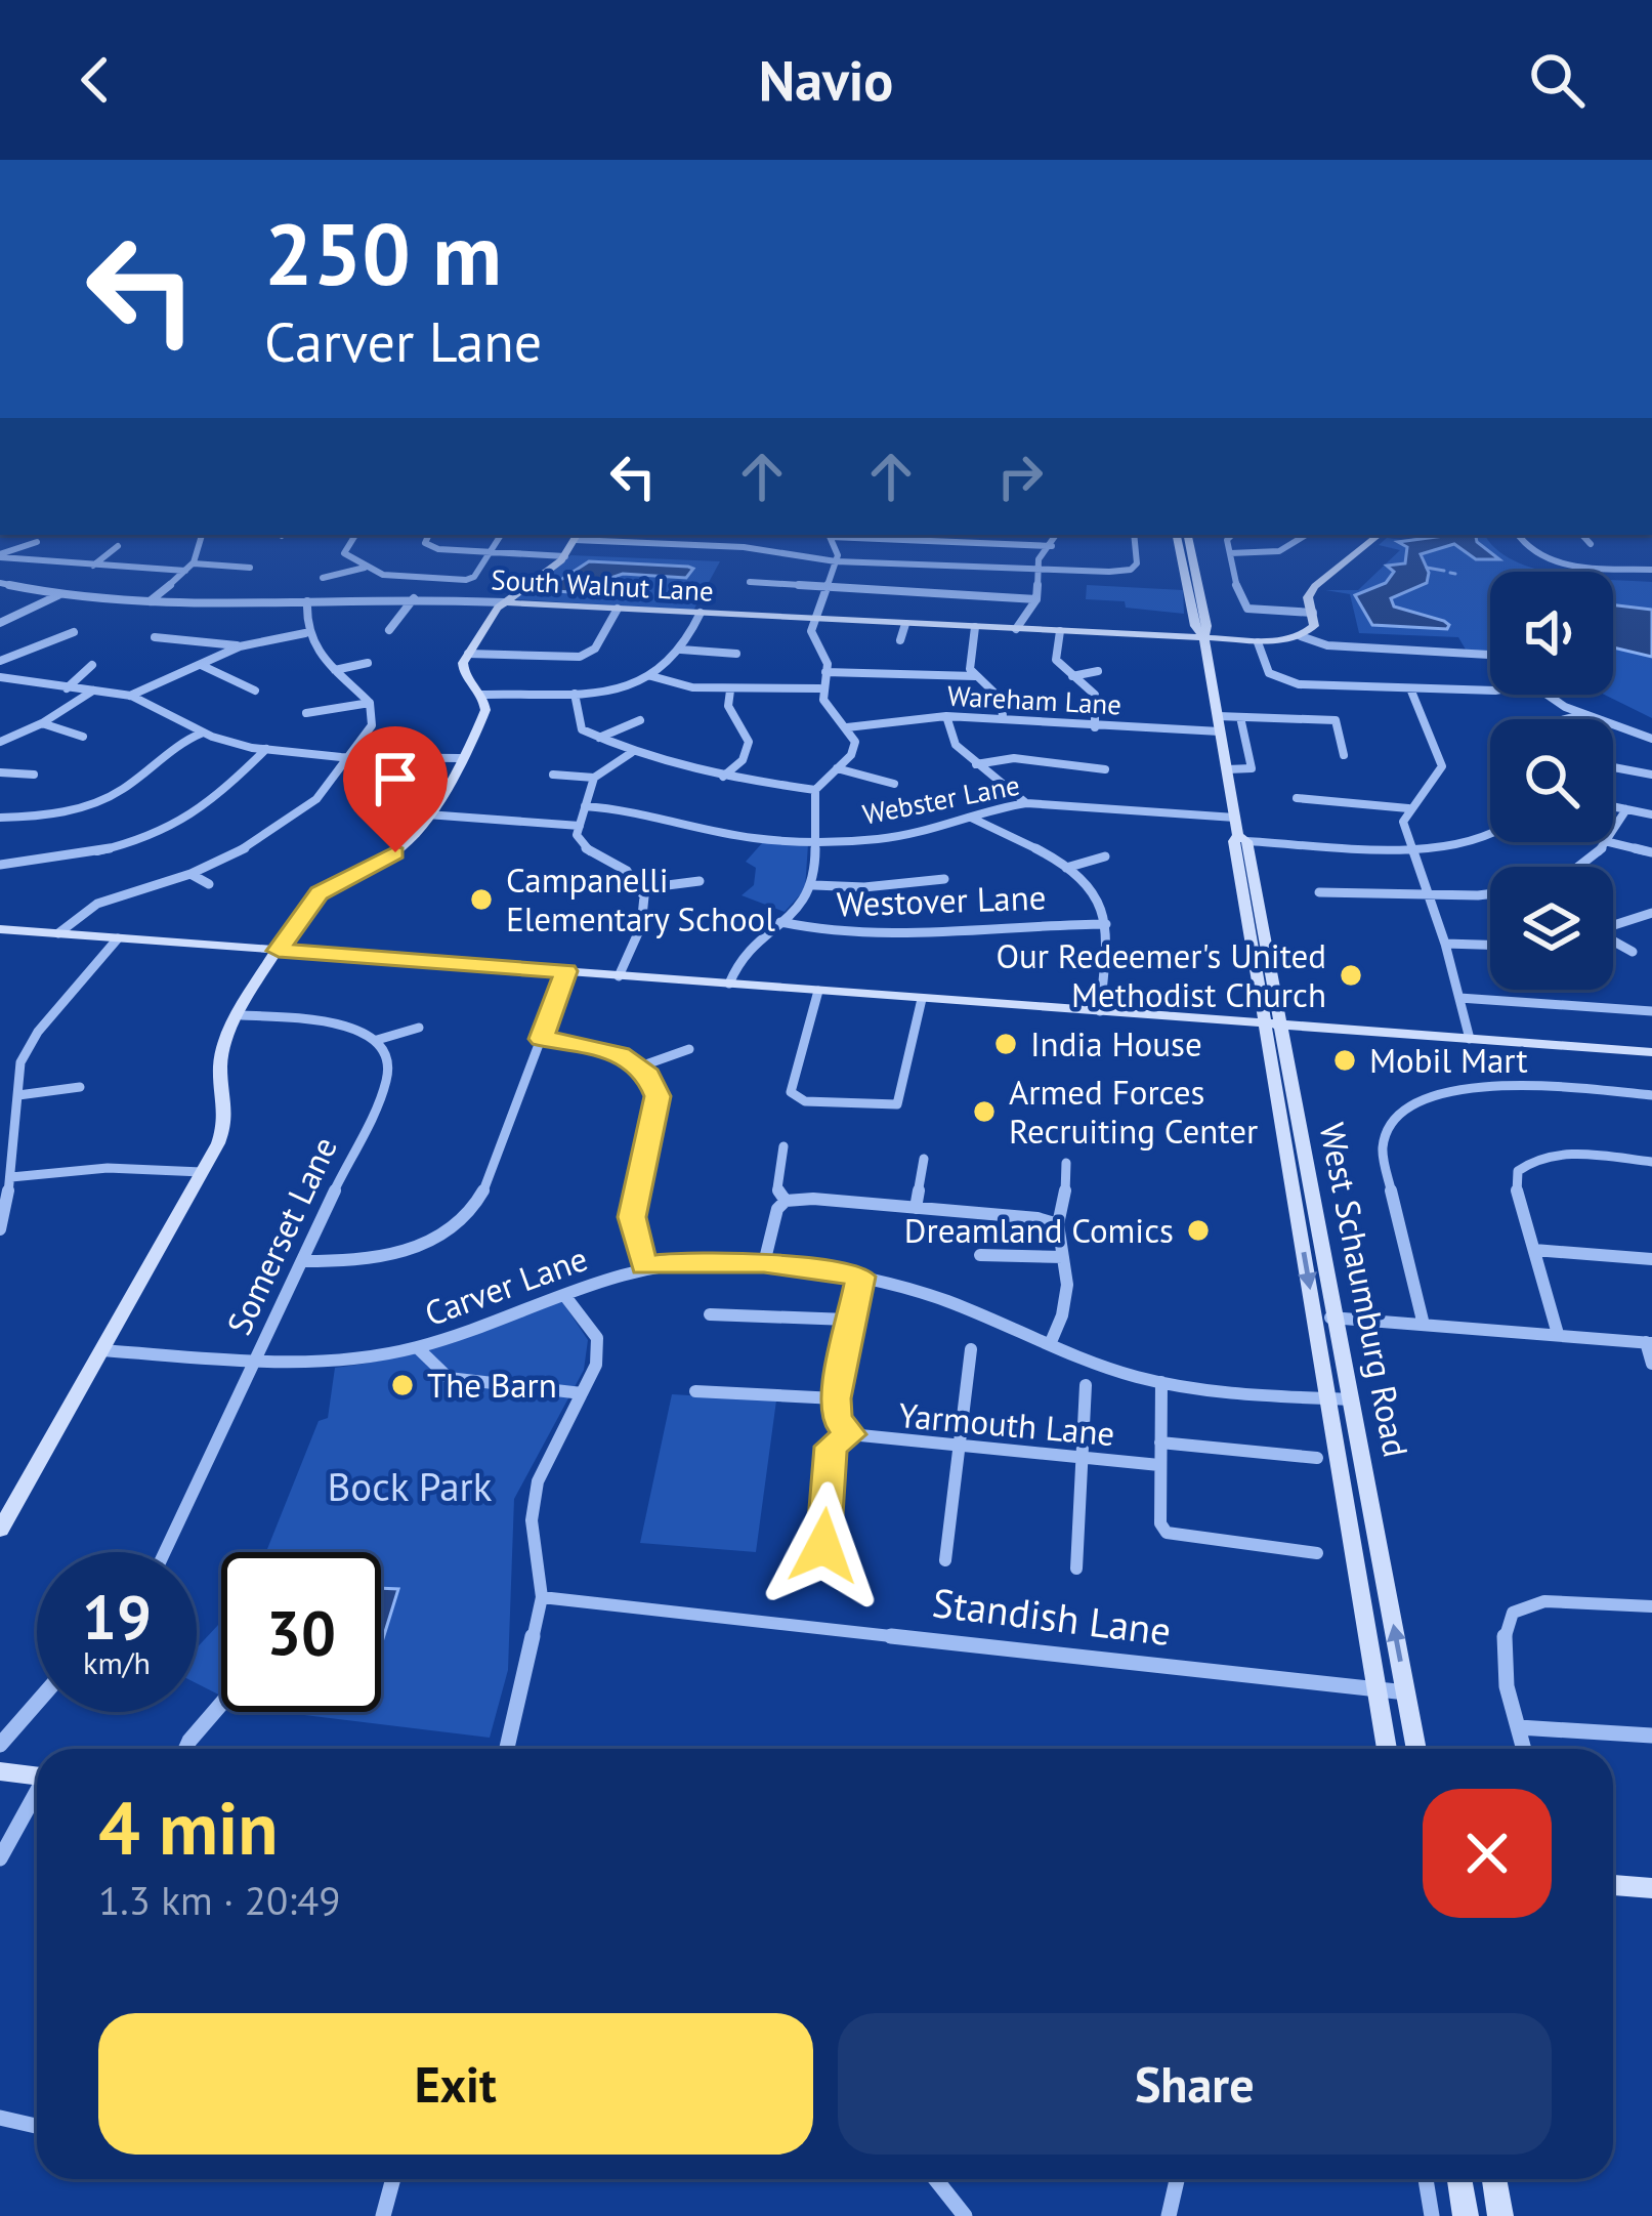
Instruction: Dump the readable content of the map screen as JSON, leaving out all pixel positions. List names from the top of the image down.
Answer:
{
  "streets": {
    "street": [
      "South Walnut Lane",
      "Wareham Lane",
      "Webster Lane",
      "Westover Lane",
      "Somerset Lane",
      "Carver Lane",
      "West Schaumburg Road",
      "Yarmouth Lane",
      "Standish Lane"
    ]
  },
  "crossings": [
    ["South Walnut Lane", "West Schaumburg Road"],
    ["Wareham Lane", "West Schaumburg Road"],
    ["Webster Lane", "West Schaumburg Road"],
    ["Somerset Lane", "Carver Lane"],
    ["Carver Lane", "West Schaumburg Road"],
    ["West Schaumburg Road", "Standish Lane"]
  ],
  "parks": ["Bock Park"],
  "places": [
    "Campanelli Elementary School",
    "Our Redeemer's United Methodist Church",
    "India House",
    "Mobil Mart",
    "Armed Forces Recruiting Center",
    "Dreamland Comics",
    "The Barn"
  ],
  "page": {
    "header": "Navio",
    "turn": ["250 m", "Carver Lane"],
    "speed": "19 km/h",
    "limit": "30",
    "heading": ["4 min", "1.3 km · 20:49"],
    "buttons": ["Exit", "Share"]
  }
}
